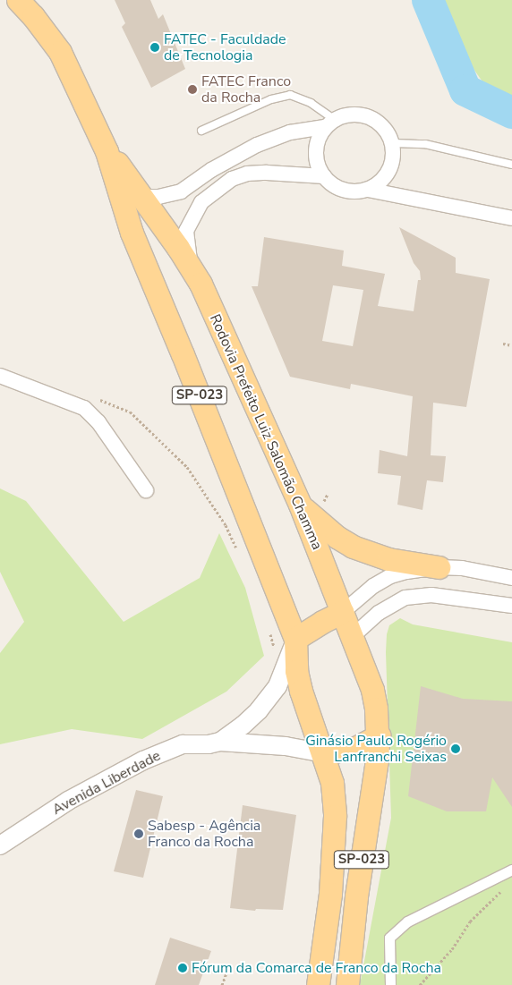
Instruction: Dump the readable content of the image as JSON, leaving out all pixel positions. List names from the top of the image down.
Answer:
{
  "streets": {
    "main road": ["SP-023", "Rodovia Prefeito Luiz Salomão Chamma"],
    "street": ["Avenida Liberdade"]
  },
  "crossings": [
    ["SP-023", "Rodovia Prefeito Luiz Salomão Chamma"],
    ["SP-023", "Avenida Liberdade"],
    ["Rodovia Prefeito Luiz Salomão Chamma", "Avenida Liberdade"]
  ],
  "places": [
    "FATEC - Faculdade de Tecnologia",
    "FATEC Franco da Rocha",
    "Ginásio Paulo Rogério Lanfranchi Seixas",
    "Sabesp - Agência Franco da Rocha",
    "Fórum da Comarca de Franco da Rocha"
  ]
}
